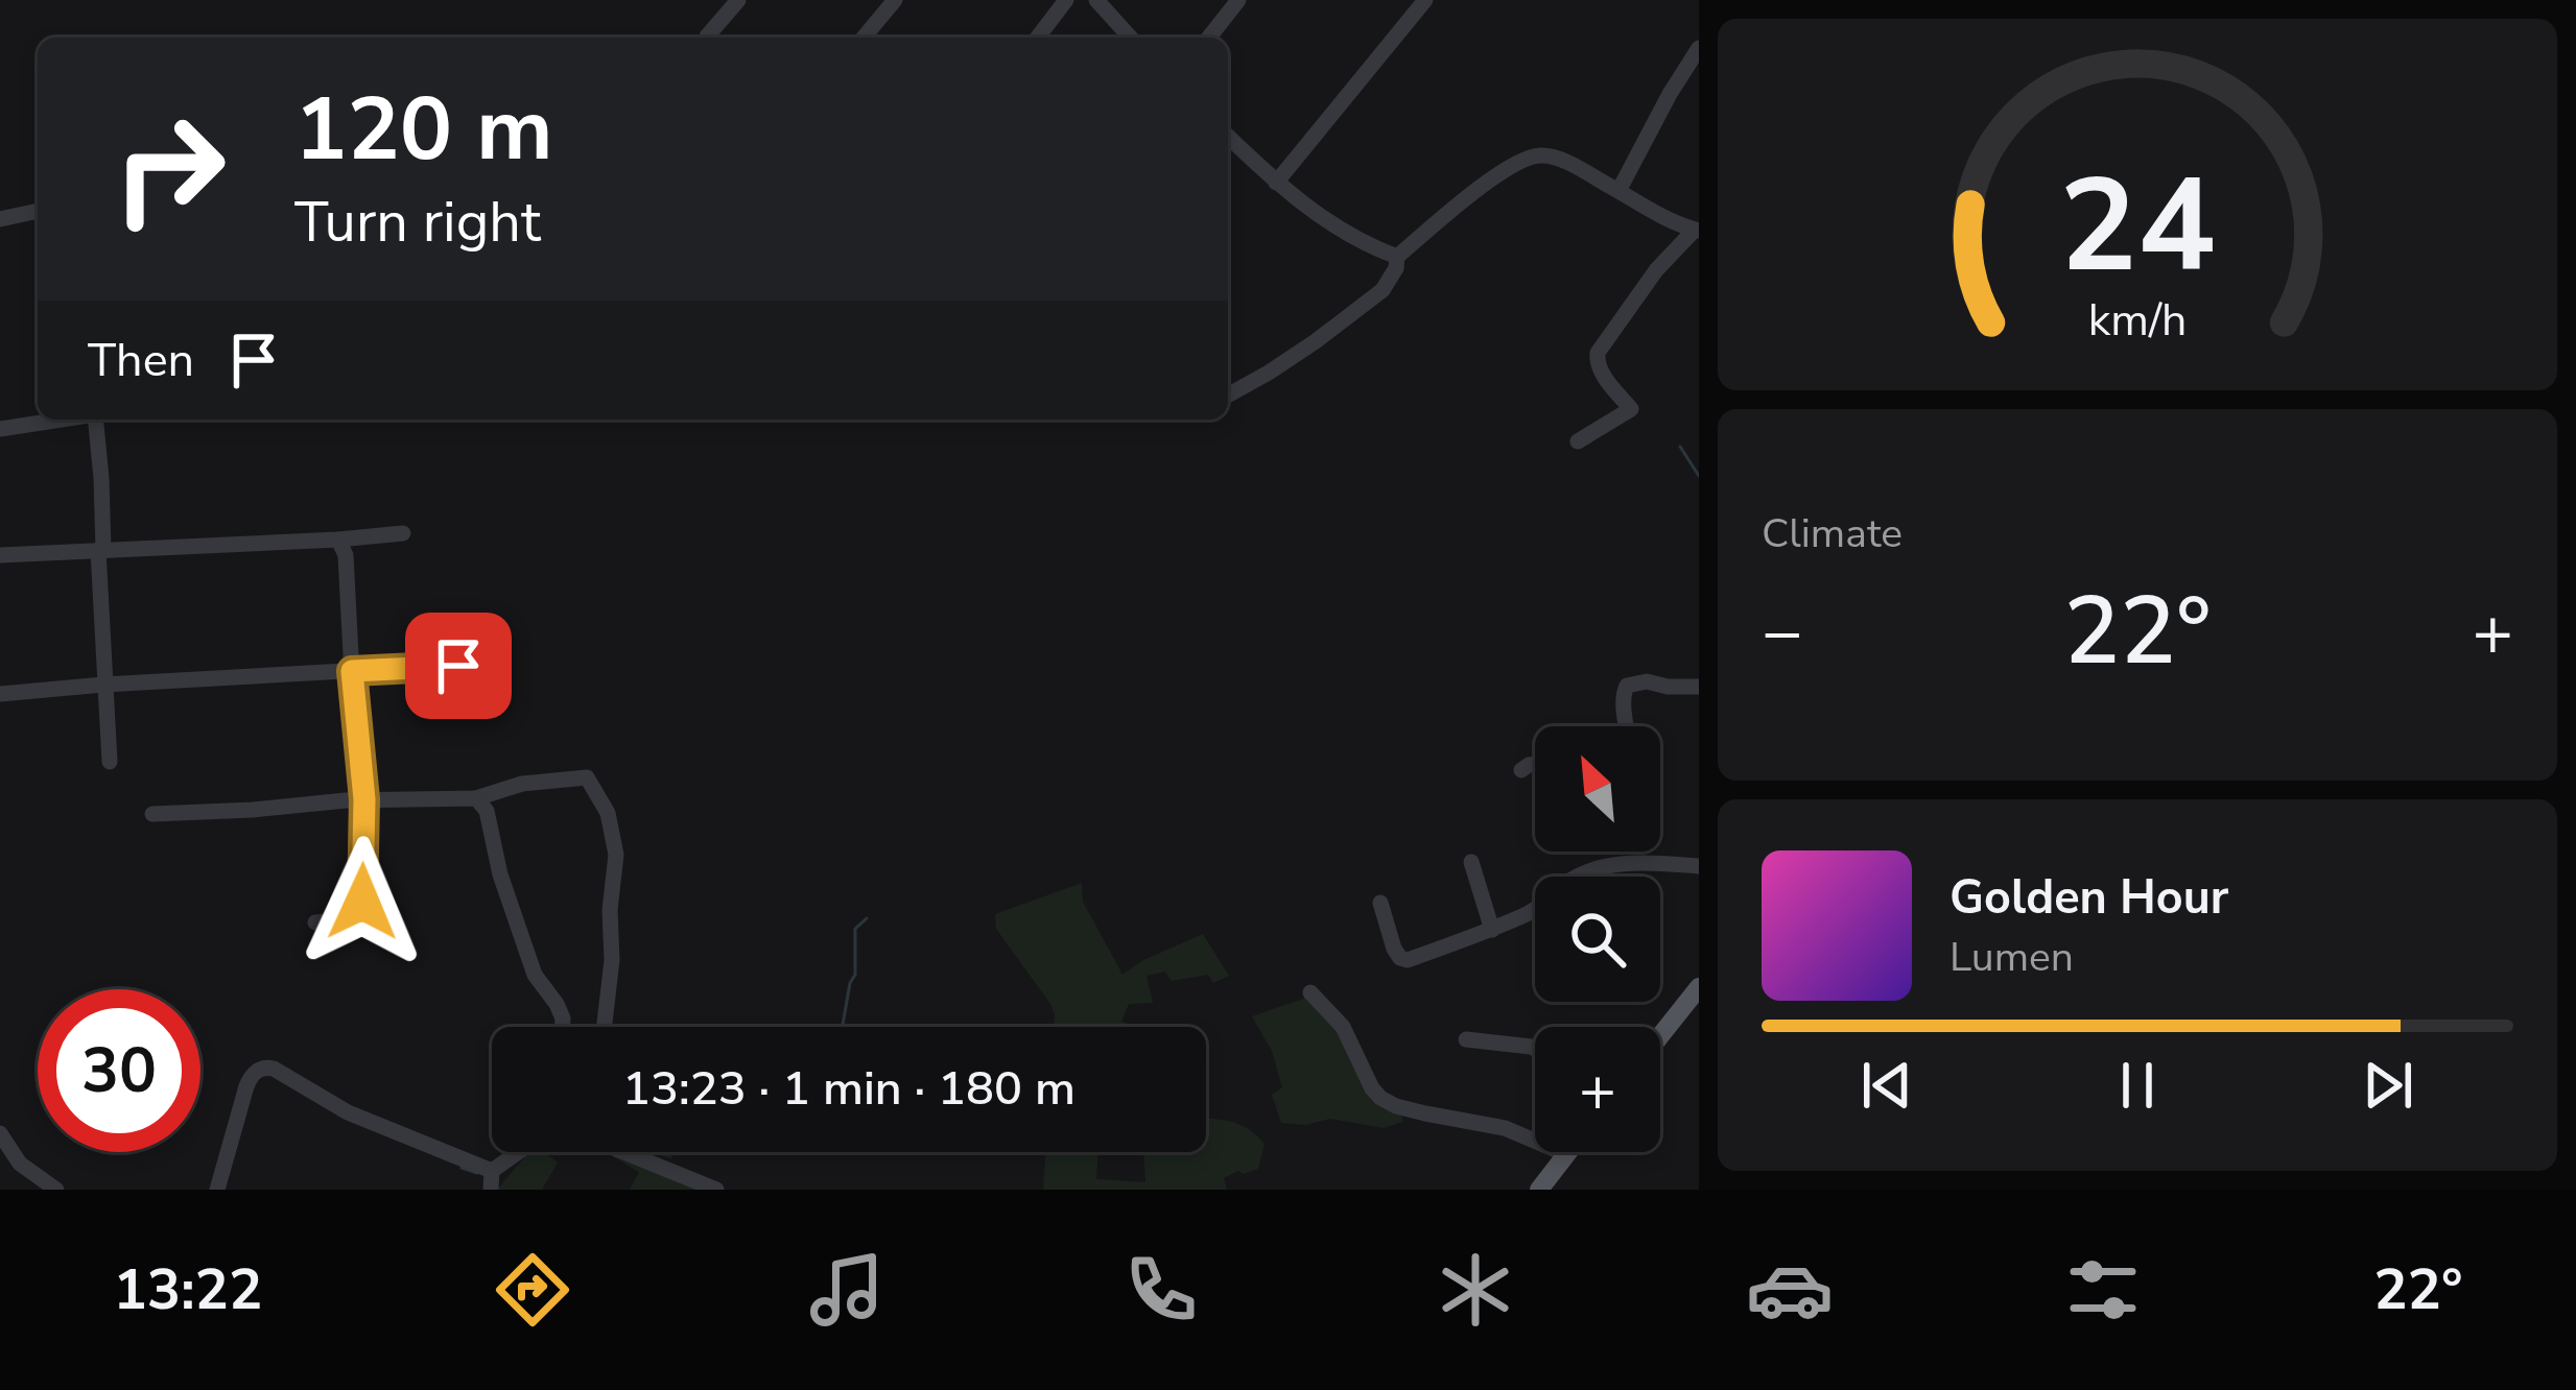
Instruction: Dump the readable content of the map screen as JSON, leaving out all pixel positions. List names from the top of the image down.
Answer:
{
  "north": "top left",
  "page": {
    "turn": ["120 m", "Turn right"],
    "then": "Then",
    "tile": "Climate",
    "heat": ["−", "22°", "+"],
    "map_buttons": "+",
    "song": ["Golden Hour", "Lumen"],
    "limit": "30",
    "trip": "13:23 · 1 min · 180 m",
    "tabs": ["13:22", "22°"],
    "gauge": ["24", "km/h"]
  }
}
